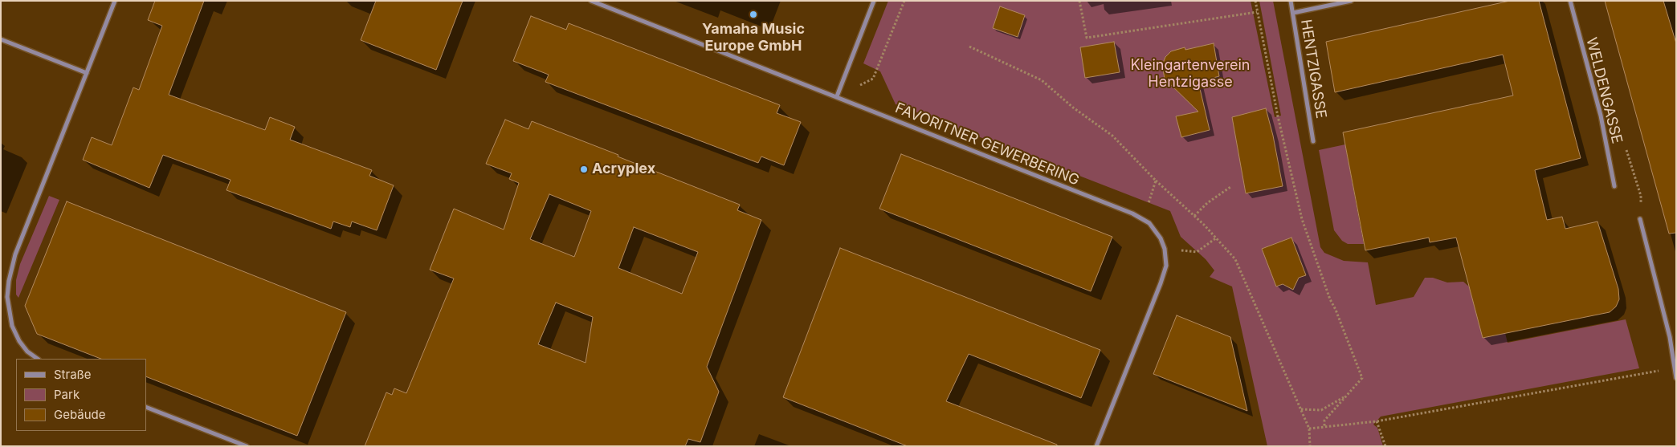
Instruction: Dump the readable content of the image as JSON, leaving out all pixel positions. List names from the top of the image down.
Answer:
{
  "streets": {
    "street": ["HENTZIGASSE", "WELDENGASSE", "FAVORITNER GEWERBERING"]
  },
  "parks": ["Kleingartenverein Hentzigasse"],
  "places": ["Yamaha Music Europe GmbH", "Acryplex"],
  "legend": ["Straße", "Park", "Gebäude"]
}
